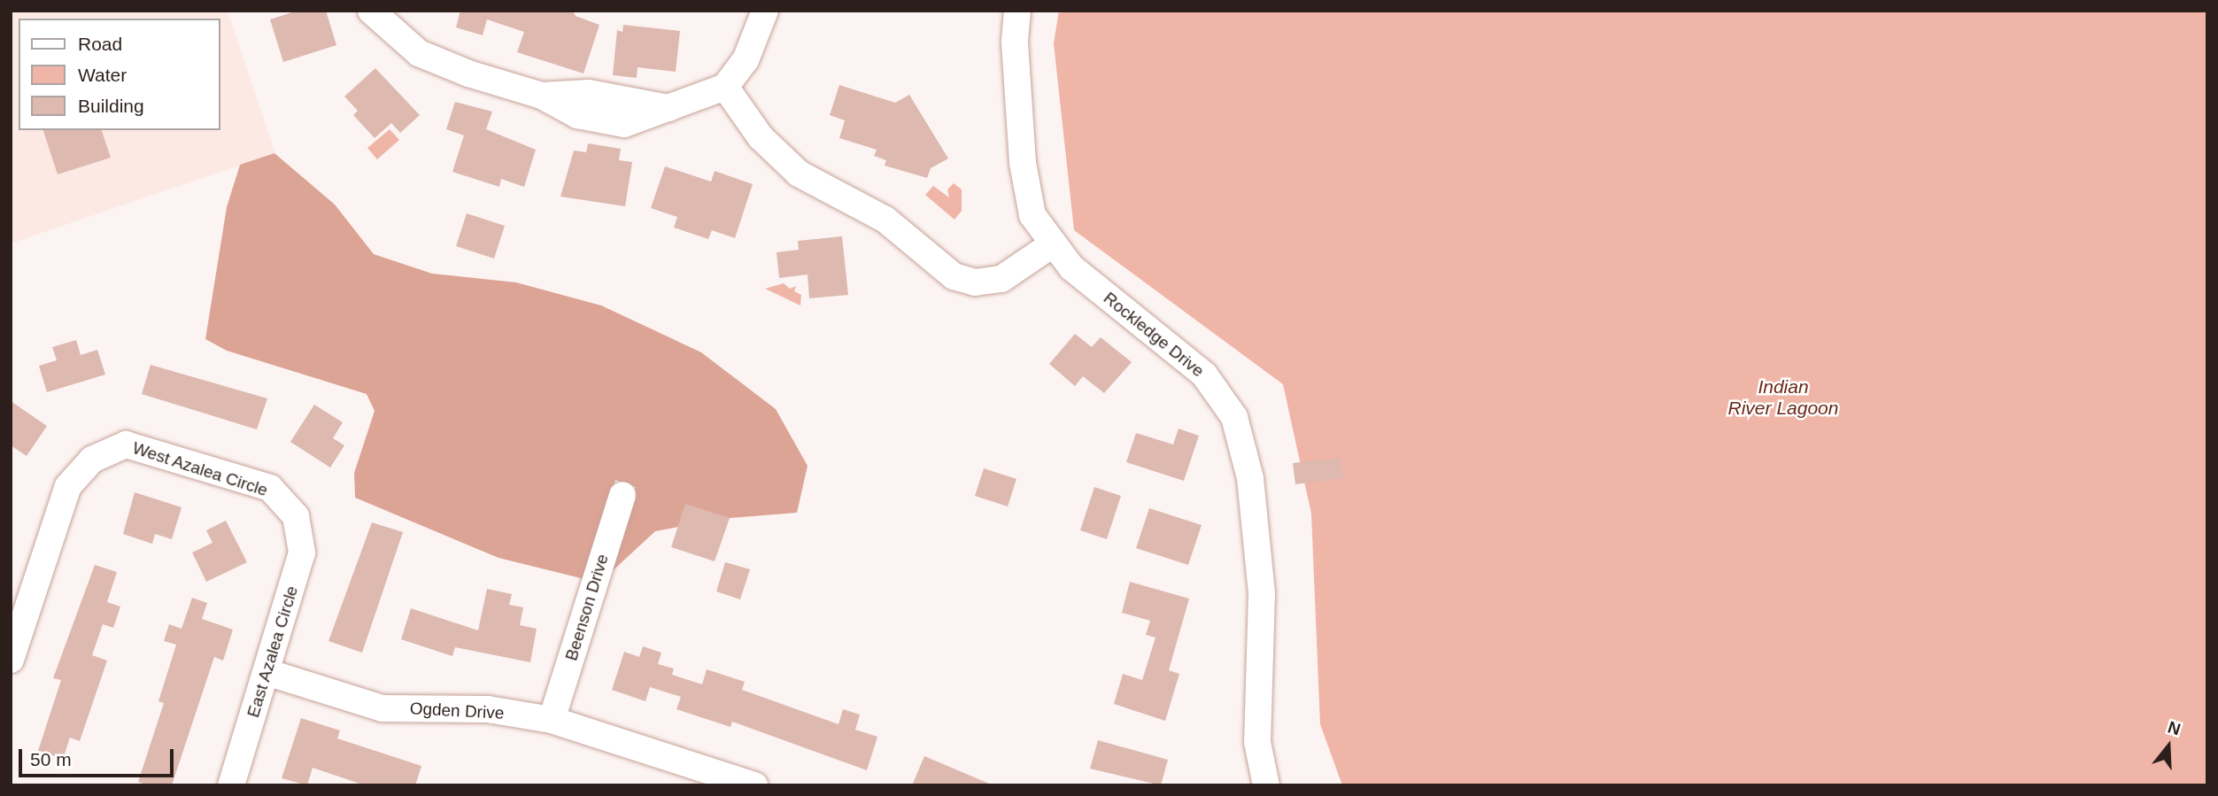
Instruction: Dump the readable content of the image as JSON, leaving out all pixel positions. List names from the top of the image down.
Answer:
{
  "streets": {
    "street": [
      "Rockledge Drive",
      "West Azalea Circle",
      "Beenson Drive",
      "East Azalea Circle",
      "Ogden Drive"
    ]
  },
  "crossings": [
    ["West Azalea Circle", "East Azalea Circle"],
    ["Beenson Drive", "Ogden Drive"],
    ["East Azalea Circle", "Ogden Drive"]
  ],
  "water": ["Indian River Lagoon"],
  "legend": ["Road", "Water", "Building"],
  "scale_bar": "50 m",
  "north": "top"
}
